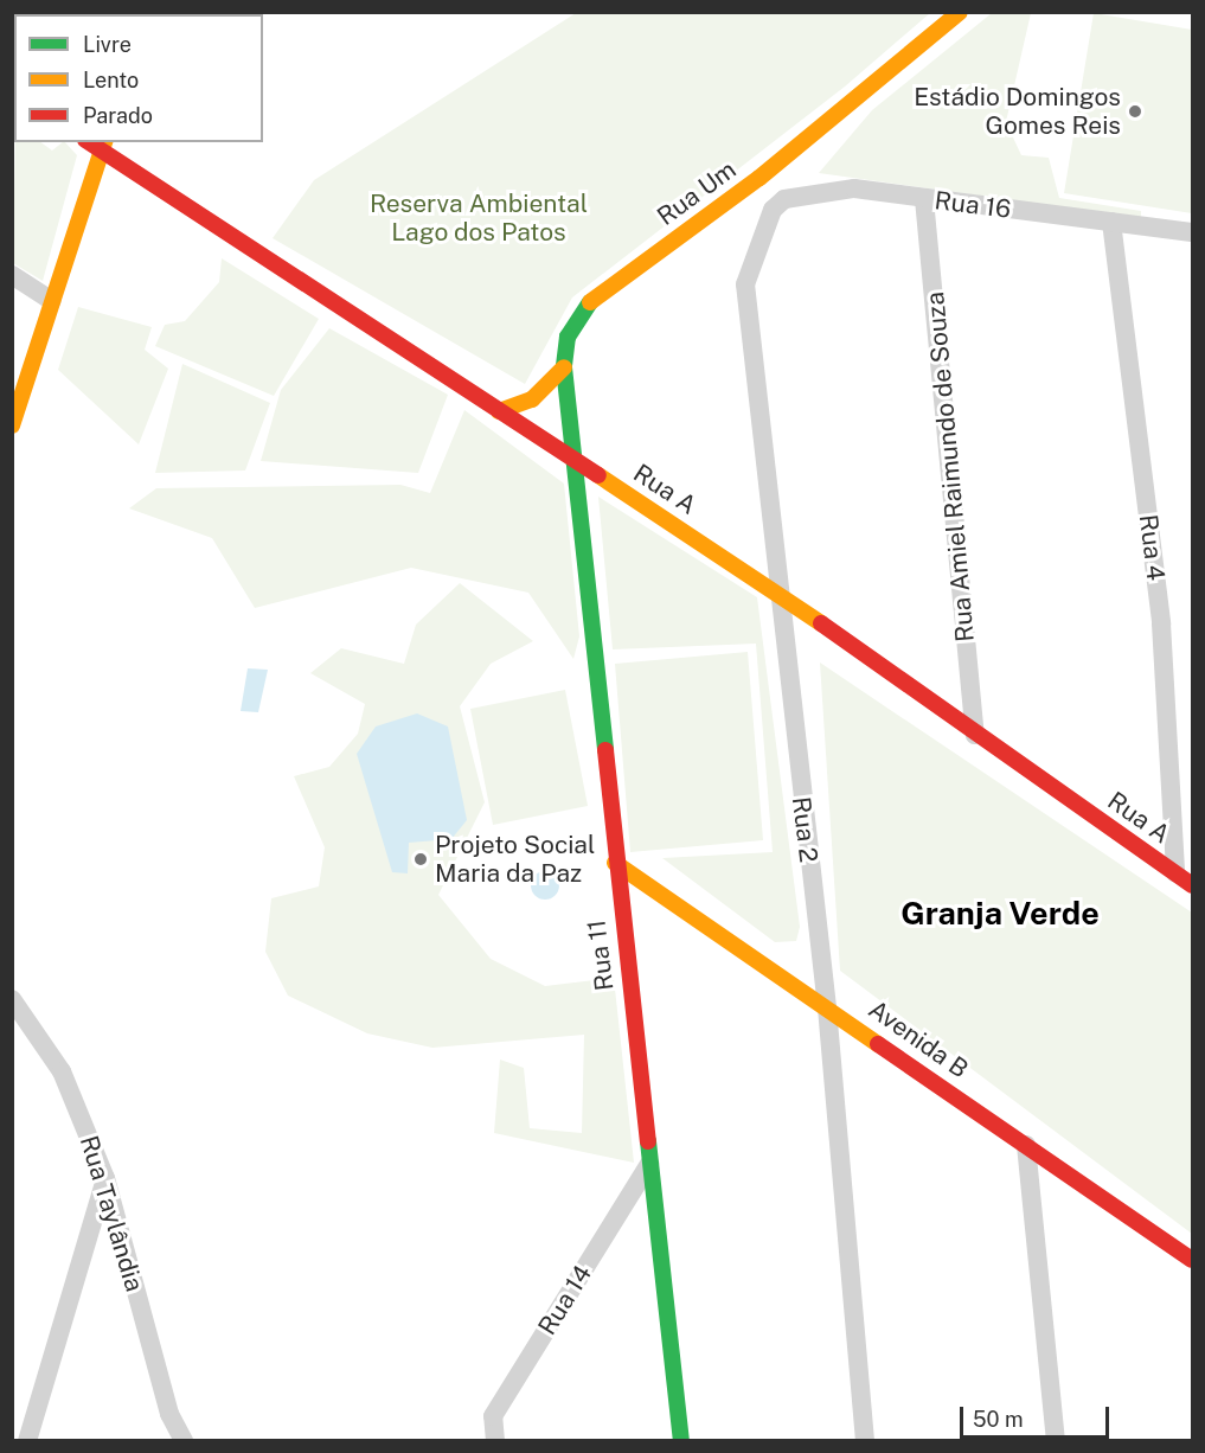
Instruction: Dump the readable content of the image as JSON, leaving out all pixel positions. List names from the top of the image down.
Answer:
{
  "streets": {
    "street": [
      "Rua Um",
      "Rua 16",
      "Rua Amiel Raimundo de Souza",
      "Rua A",
      "Rua 4",
      "Rua 2",
      "Rua 11",
      "Avenida B",
      "Rua Taylândia",
      "Rua 14"
    ]
  },
  "crossings": [
    ["Rua Um", "Rua A"],
    ["Rua Um", "Rua 11"],
    ["Rua 16", "Rua Amiel Raimundo de Souza"],
    ["Rua 16", "Rua 4"],
    ["Rua 16", "Rua 2"],
    ["Rua Amiel Raimundo de Souza", "Rua A"],
    ["Rua A", "Rua 4"],
    ["Rua A", "Rua 2"],
    ["Rua A", "Rua 11"],
    ["Rua 2", "Avenida B"],
    ["Rua 11", "Avenida B"],
    ["Rua 11", "Rua 14"]
  ],
  "districts": ["Granja Verde"],
  "parks": ["Reserva Ambiental Lago dos Patos"],
  "places": ["Estádio Domingos Gomes Reis", "Projeto Social Maria da Paz"],
  "legend": ["Livre", "Lento", "Parado"],
  "scale_bar": "50 m"
}
